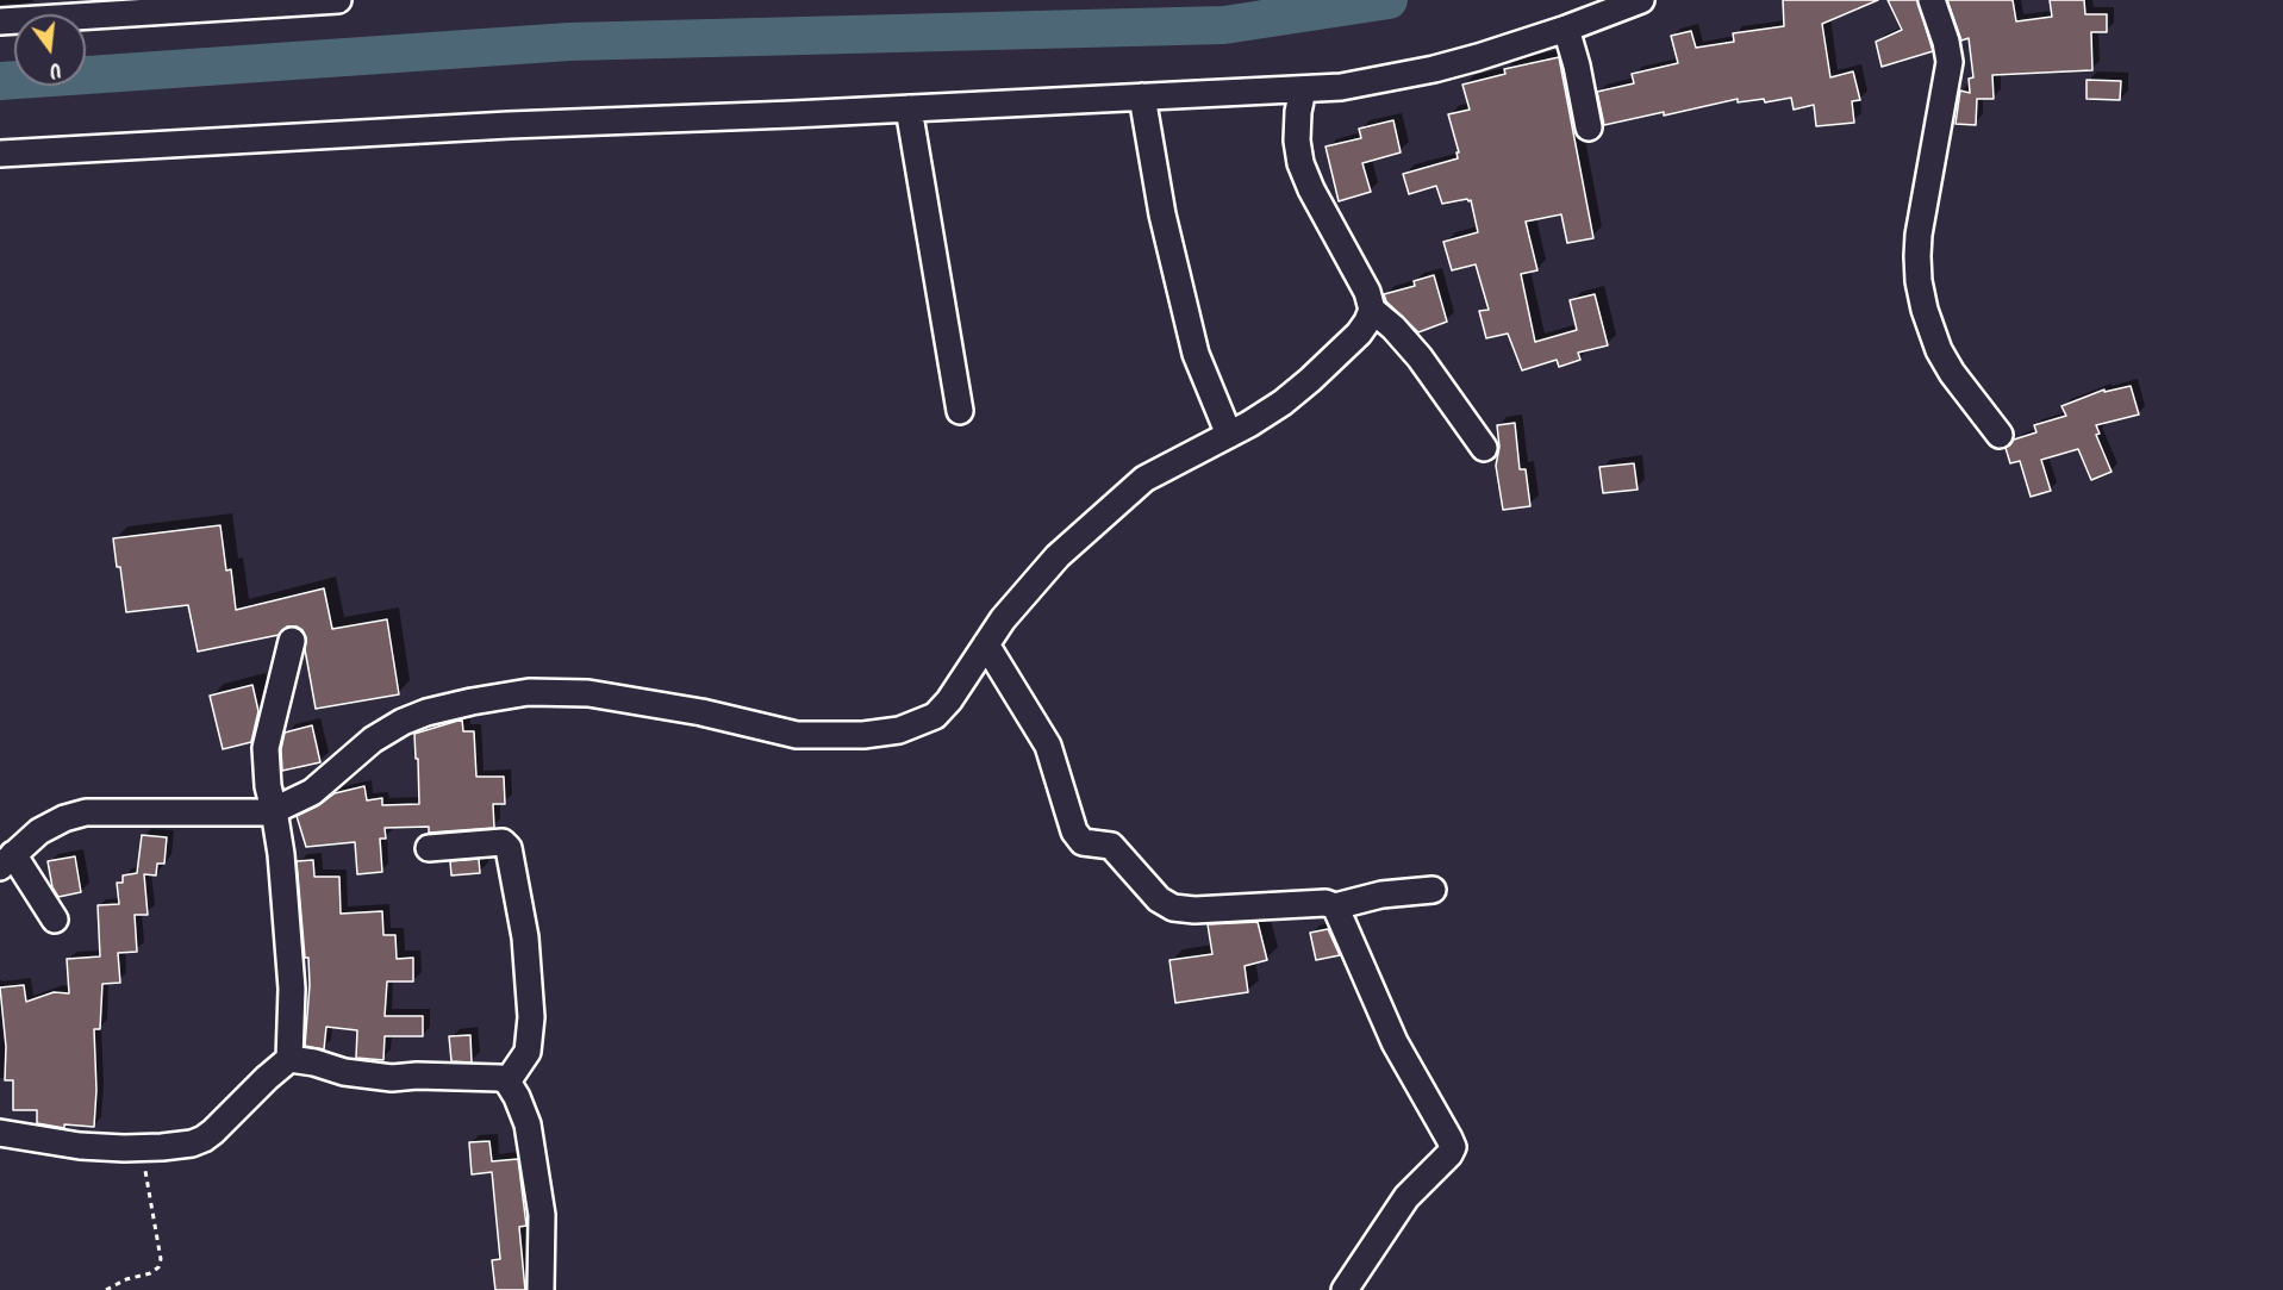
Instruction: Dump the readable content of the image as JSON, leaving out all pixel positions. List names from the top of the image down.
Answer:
{
  "north": "bottom"
}
